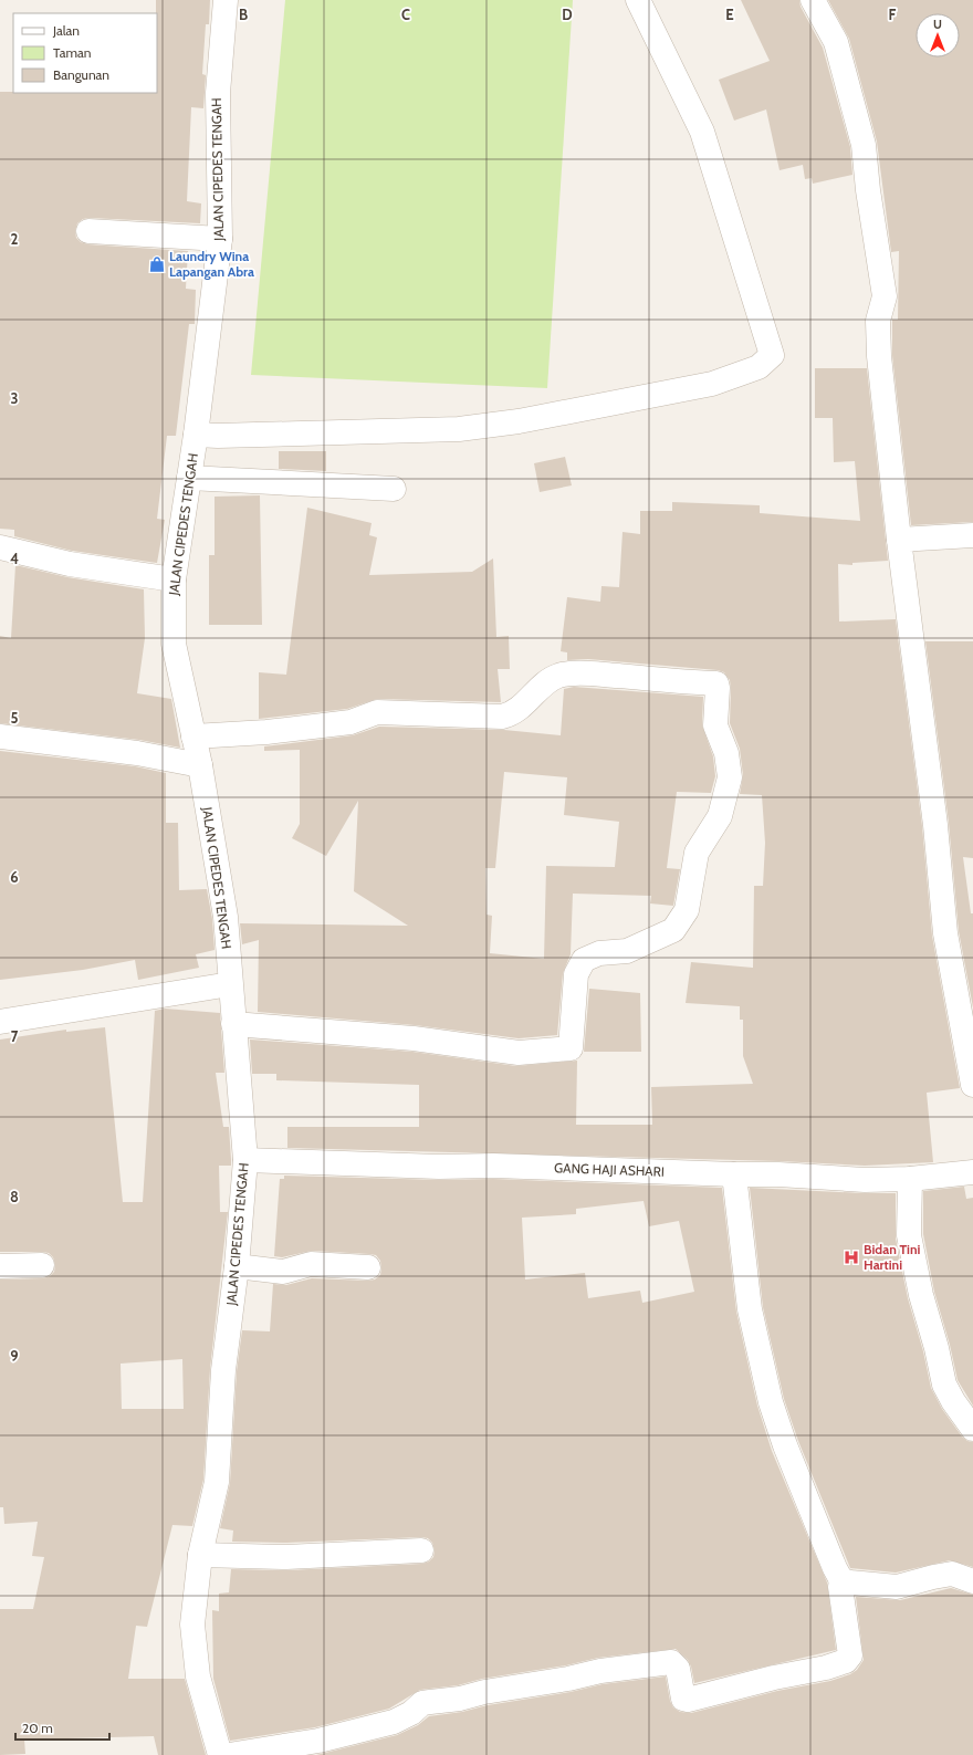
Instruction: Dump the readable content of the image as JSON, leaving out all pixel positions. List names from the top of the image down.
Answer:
{
  "streets": {
    "street": ["JALAN CIPEDES TENGAH", "GANG HAJI ASHARI"]
  },
  "crossings": [
    ["JALAN CIPEDES TENGAH", "GANG HAJI ASHARI"]
  ],
  "places": {
    "shop": ["Laundry Wina Lapangan Abra"],
    "hospital": ["Bidan Tini Hartini"]
  },
  "legend": ["Jalan", "Taman", "Bangunan"],
  "scale_bar": "20 m",
  "north": "top",
  "grid": {
    "columns": [
      "B",
      "C",
      "D",
      "E",
      "F"
    ],
    "rows": [
      "2",
      "3",
      "4",
      "5",
      "6",
      "7",
      "8",
      "9"
    ]
  }
}
